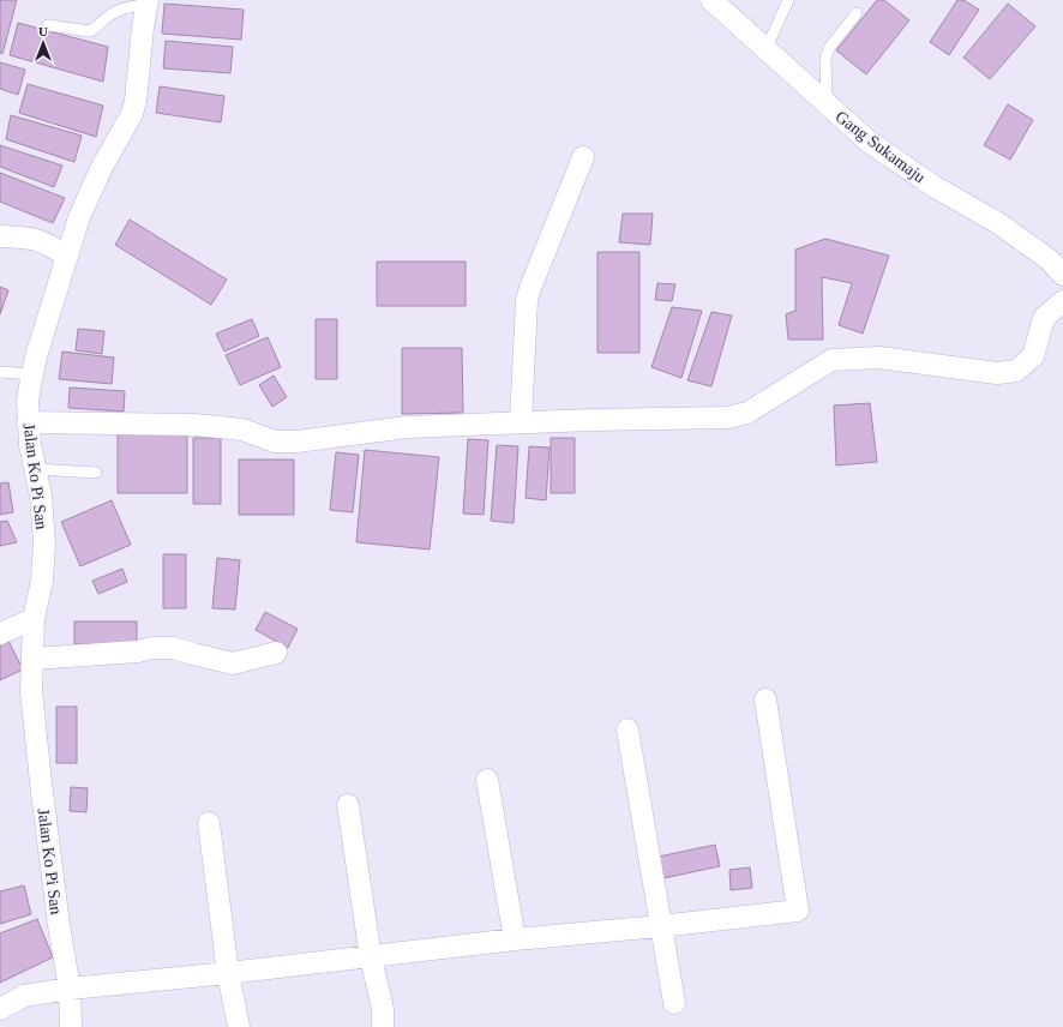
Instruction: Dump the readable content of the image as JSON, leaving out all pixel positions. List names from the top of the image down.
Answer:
{
  "streets": {
    "street": ["Gang Sukamaju", "Jalan Ko Pi San"]
  },
  "north": "top"
}
